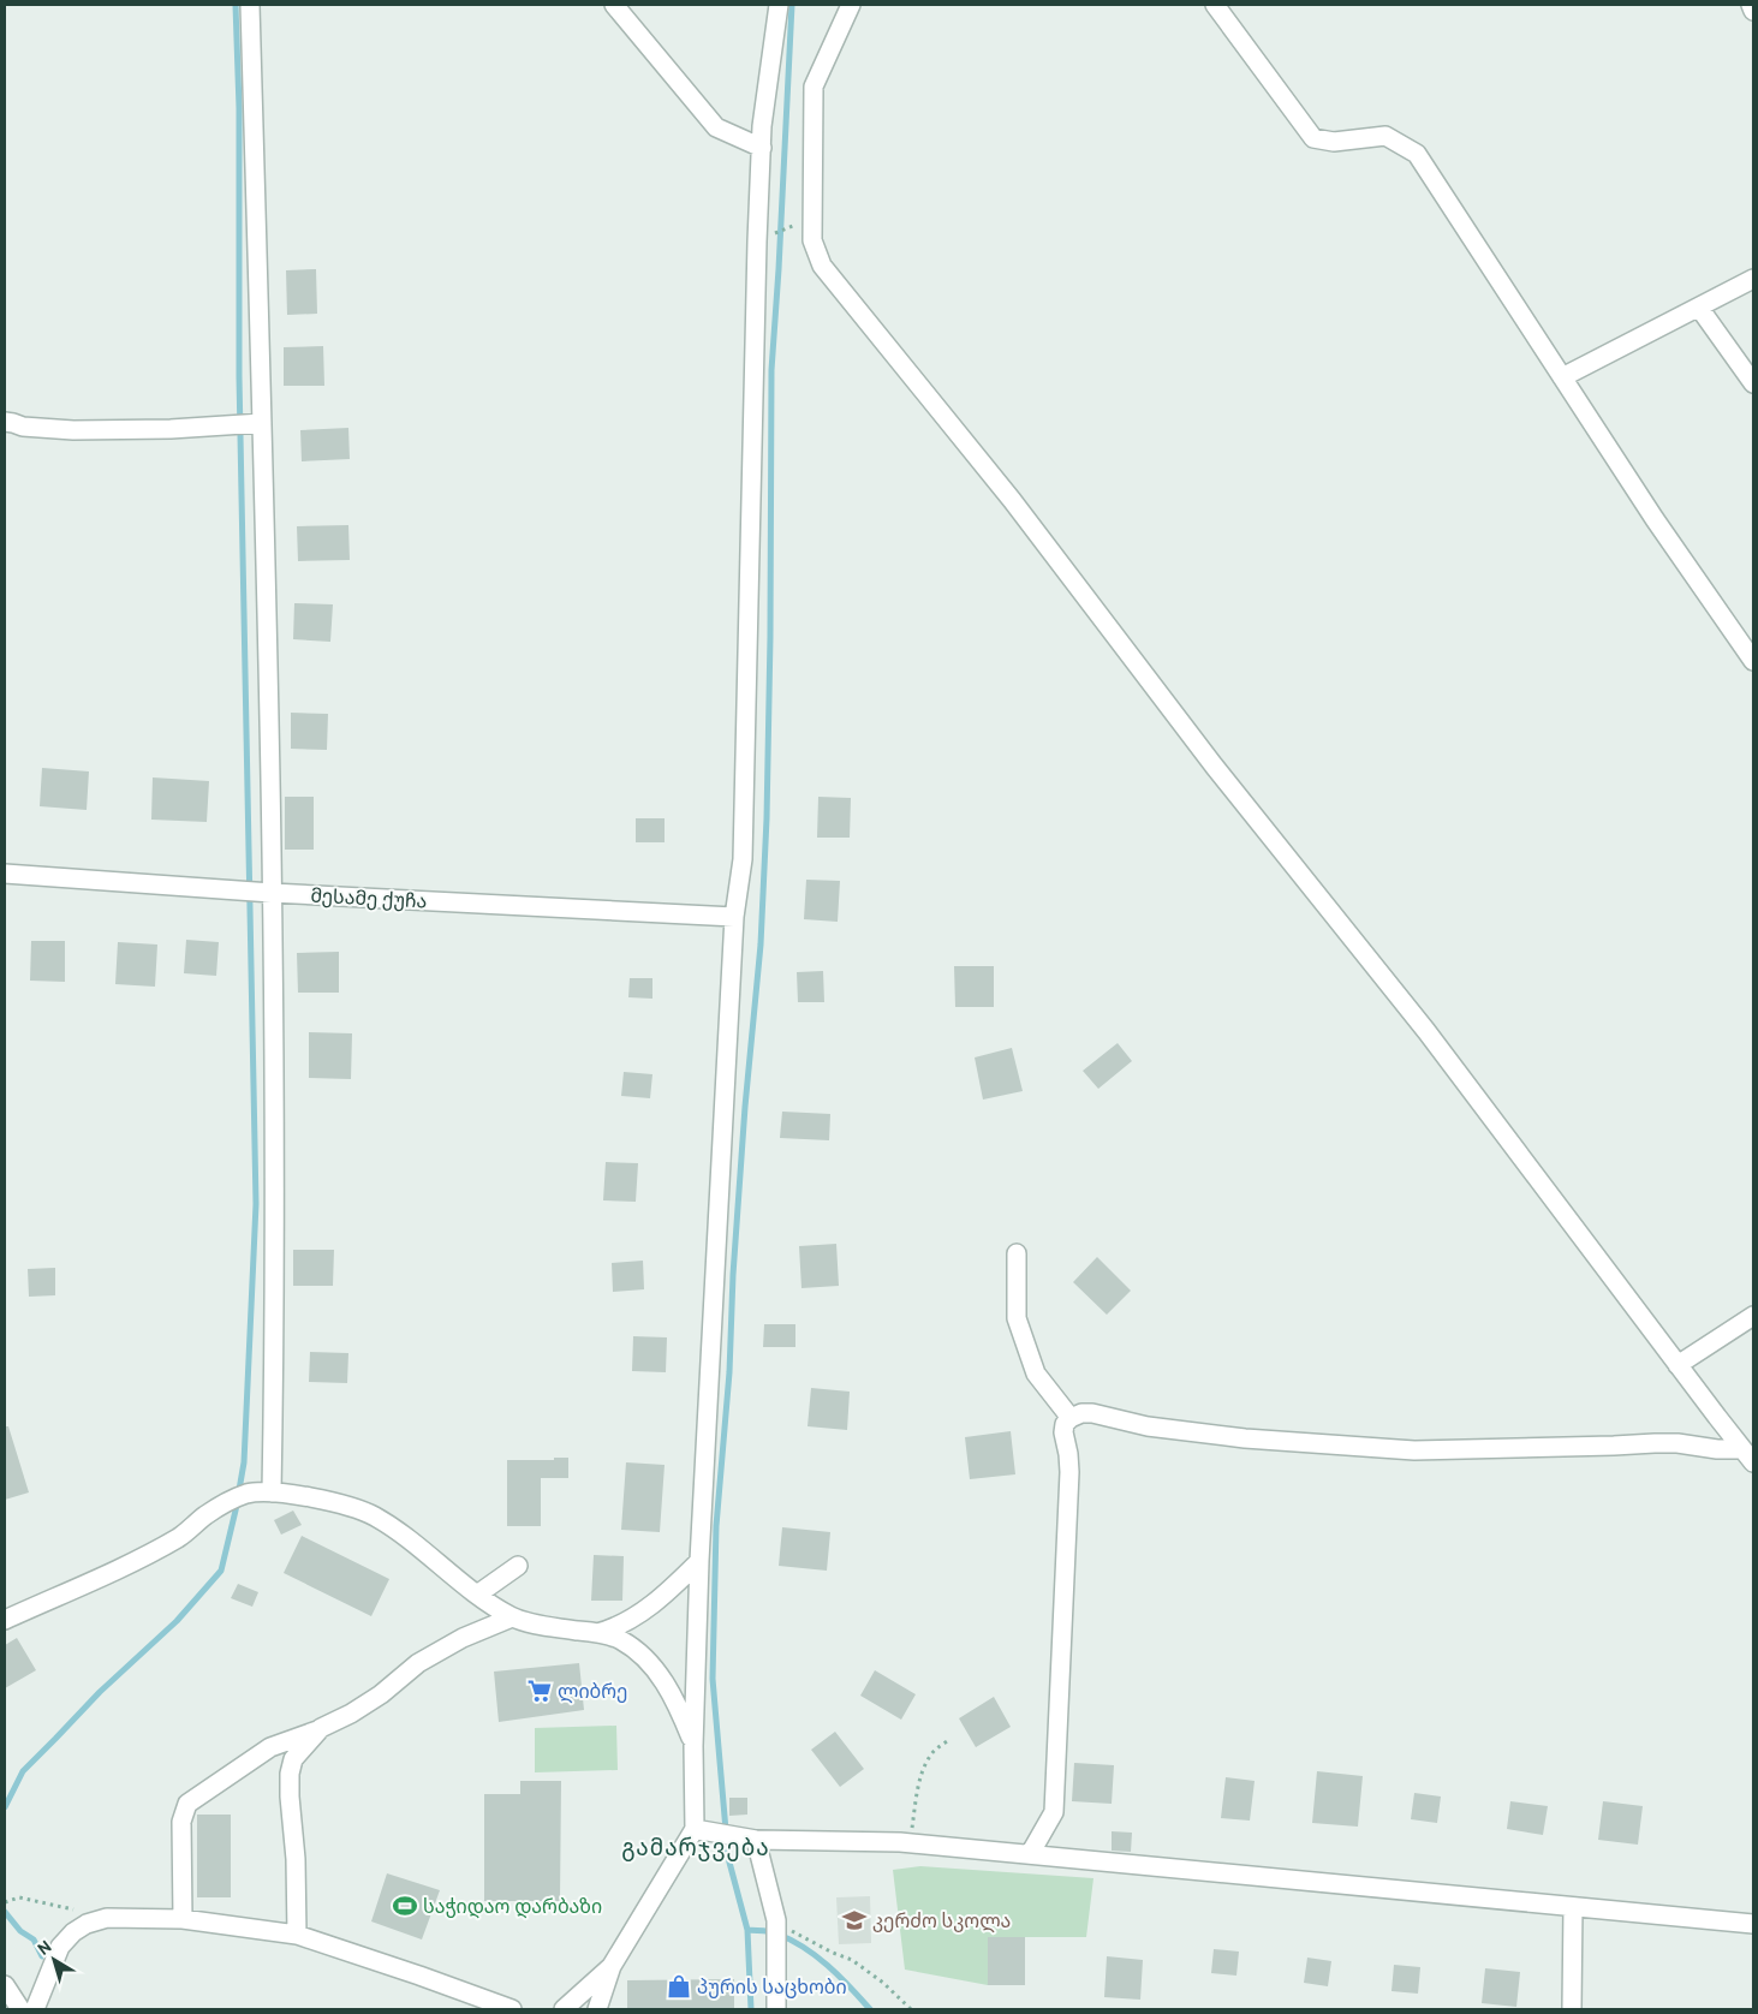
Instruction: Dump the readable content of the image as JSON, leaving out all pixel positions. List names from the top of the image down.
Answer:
{
  "streets": {
    "street": ["მესამე ქუჩა"]
  },
  "districts": ["გამარჯვება"],
  "places": {
    "supermarket": ["ლიბრე"],
    "sports": ["საჭიდაო დარბაზი"],
    "school or university": ["კერძო სკოლა"],
    "shop": ["პურის საცხობი"]
  },
  "north": "top left"
}
